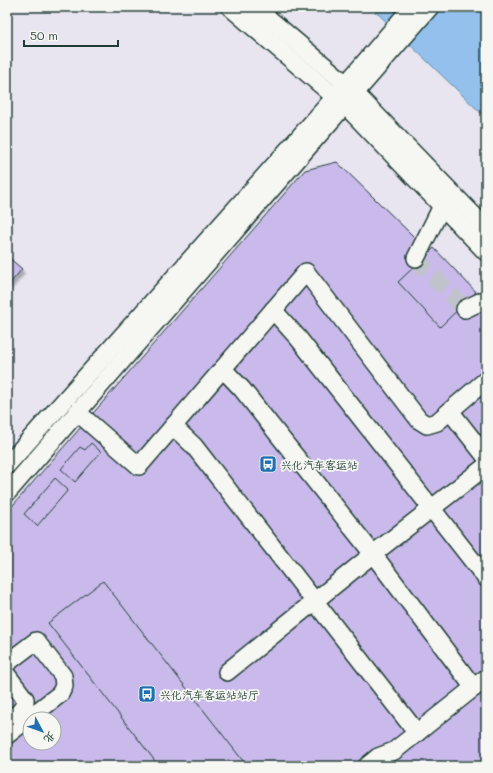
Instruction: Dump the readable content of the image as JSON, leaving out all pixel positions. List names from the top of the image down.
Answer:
{
  "places": {
    "bus stop": ["兴化汽车客运站", "兴化汽车客运站站厅"]
  },
  "scale_bar": "50 m",
  "north": "bottom right"
}
